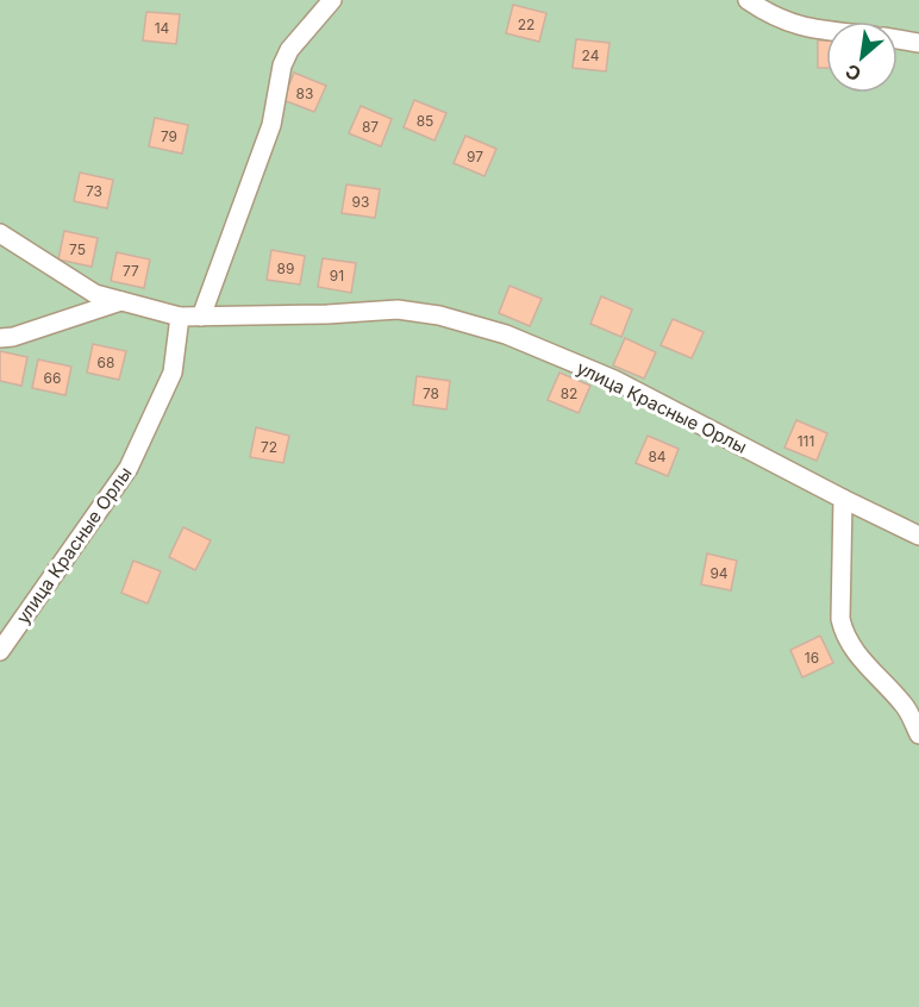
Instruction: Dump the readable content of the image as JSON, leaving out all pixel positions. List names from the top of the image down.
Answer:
{
  "streets": {
    "street": ["улица Красные Орлы"]
  },
  "house_numbers": [
    "22",
    "14",
    "24",
    "83",
    "85",
    "87",
    "79",
    "97",
    "73",
    "93",
    "75",
    "89",
    "77",
    "91",
    "68",
    "66",
    "78",
    "82",
    "111",
    "72",
    "84",
    "94",
    "16"
  ],
  "north": "bottom left"
}
